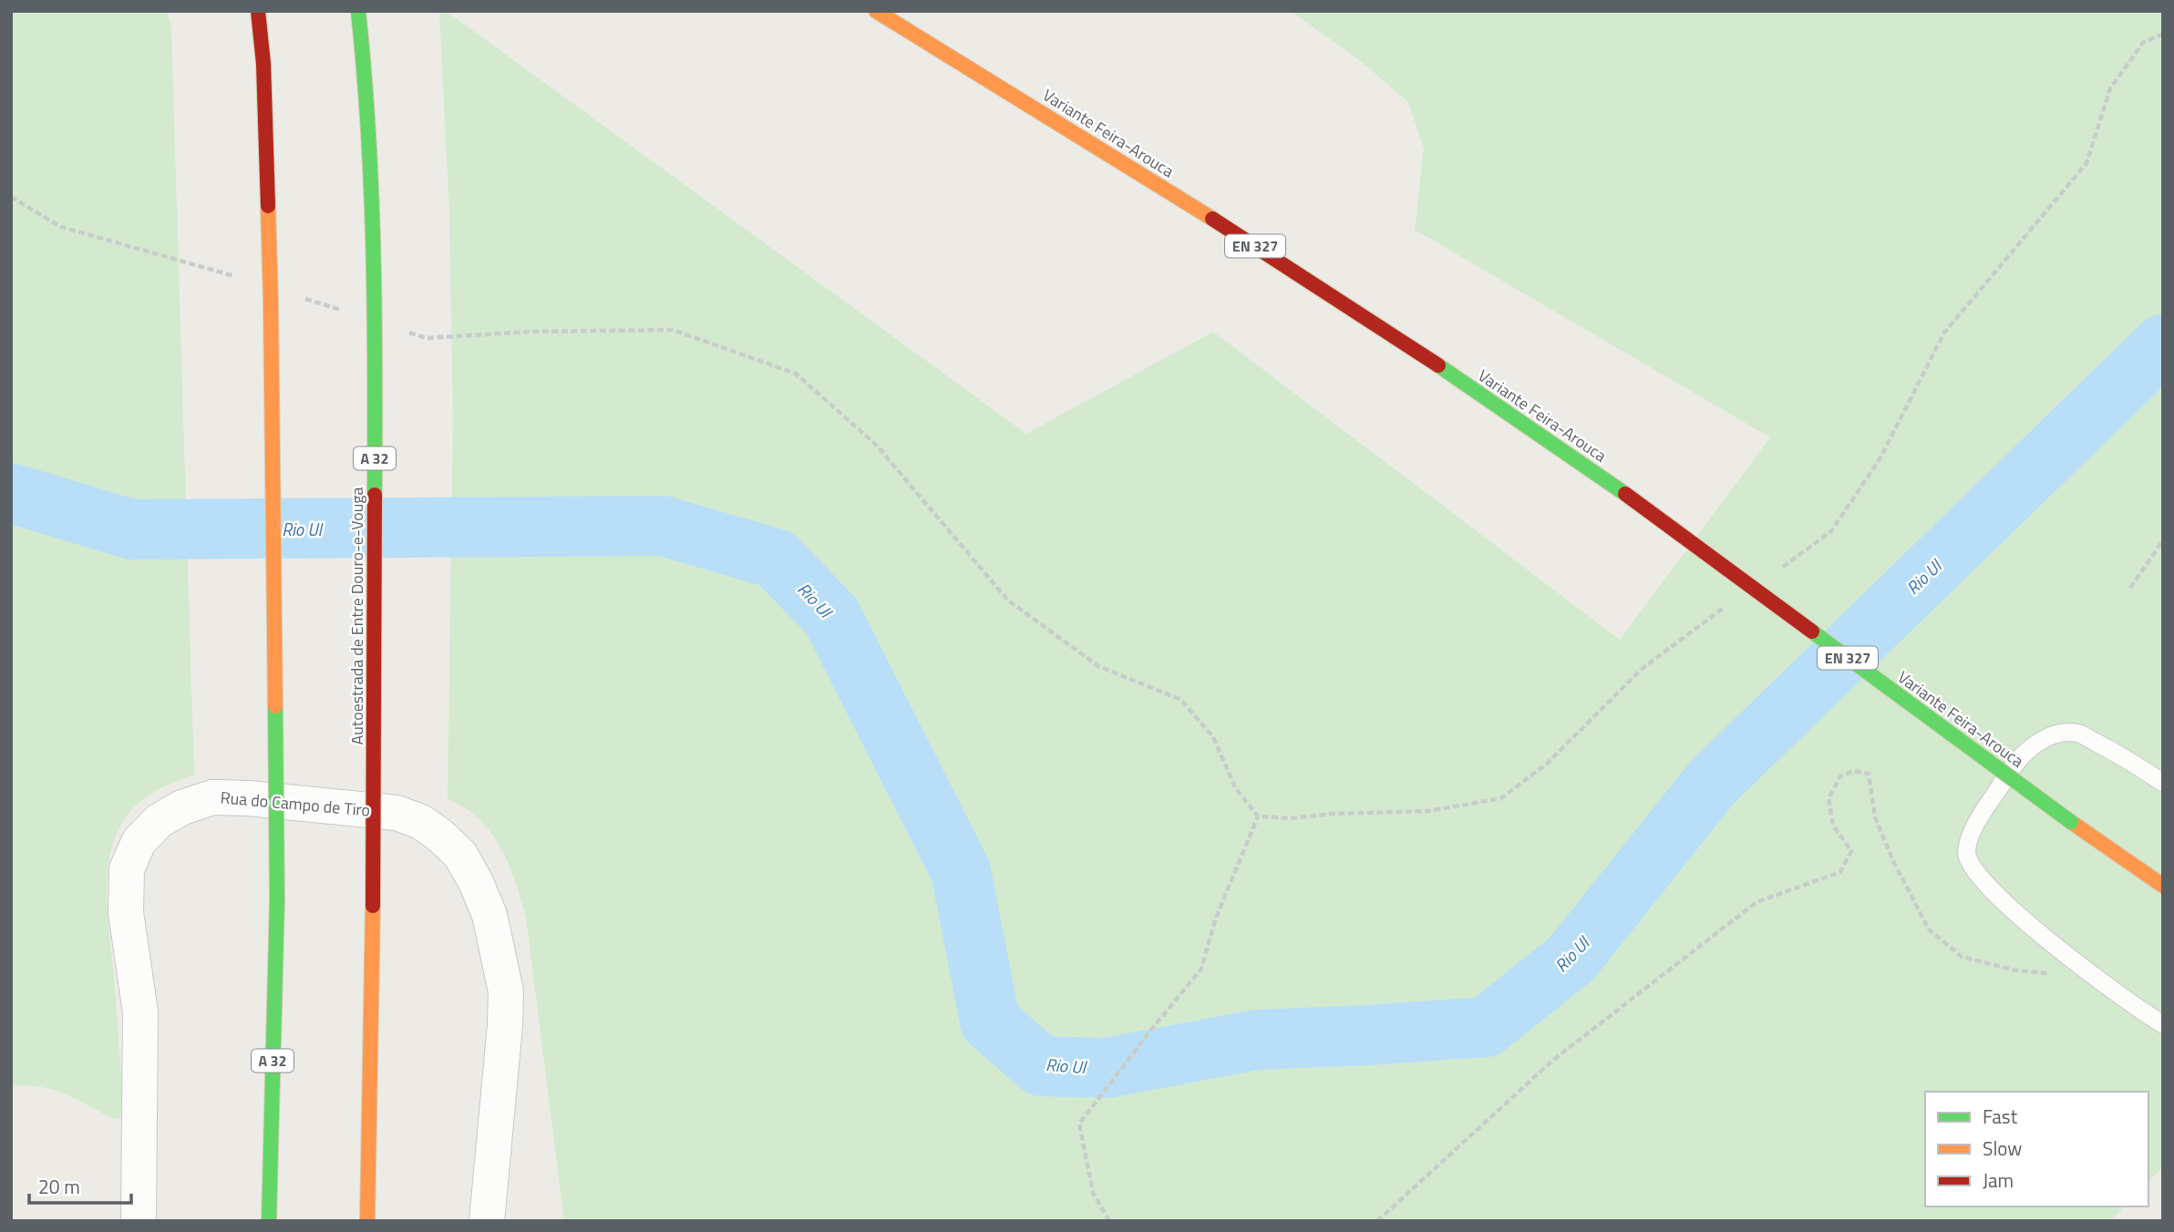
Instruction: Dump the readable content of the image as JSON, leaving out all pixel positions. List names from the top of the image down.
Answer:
{
  "streets": {
    "main road": [
      "Variante Feira-Arouca",
      "EN 327",
      "A 32",
      "Autoestrada de Entre Douro-e-Vouga"
    ],
    "street": ["Rua do Campo de Tiro"]
  },
  "water": ["Rio Ul"],
  "legend": ["Fast", "Slow", "Jam"],
  "scale_bar": "20 m"
}
